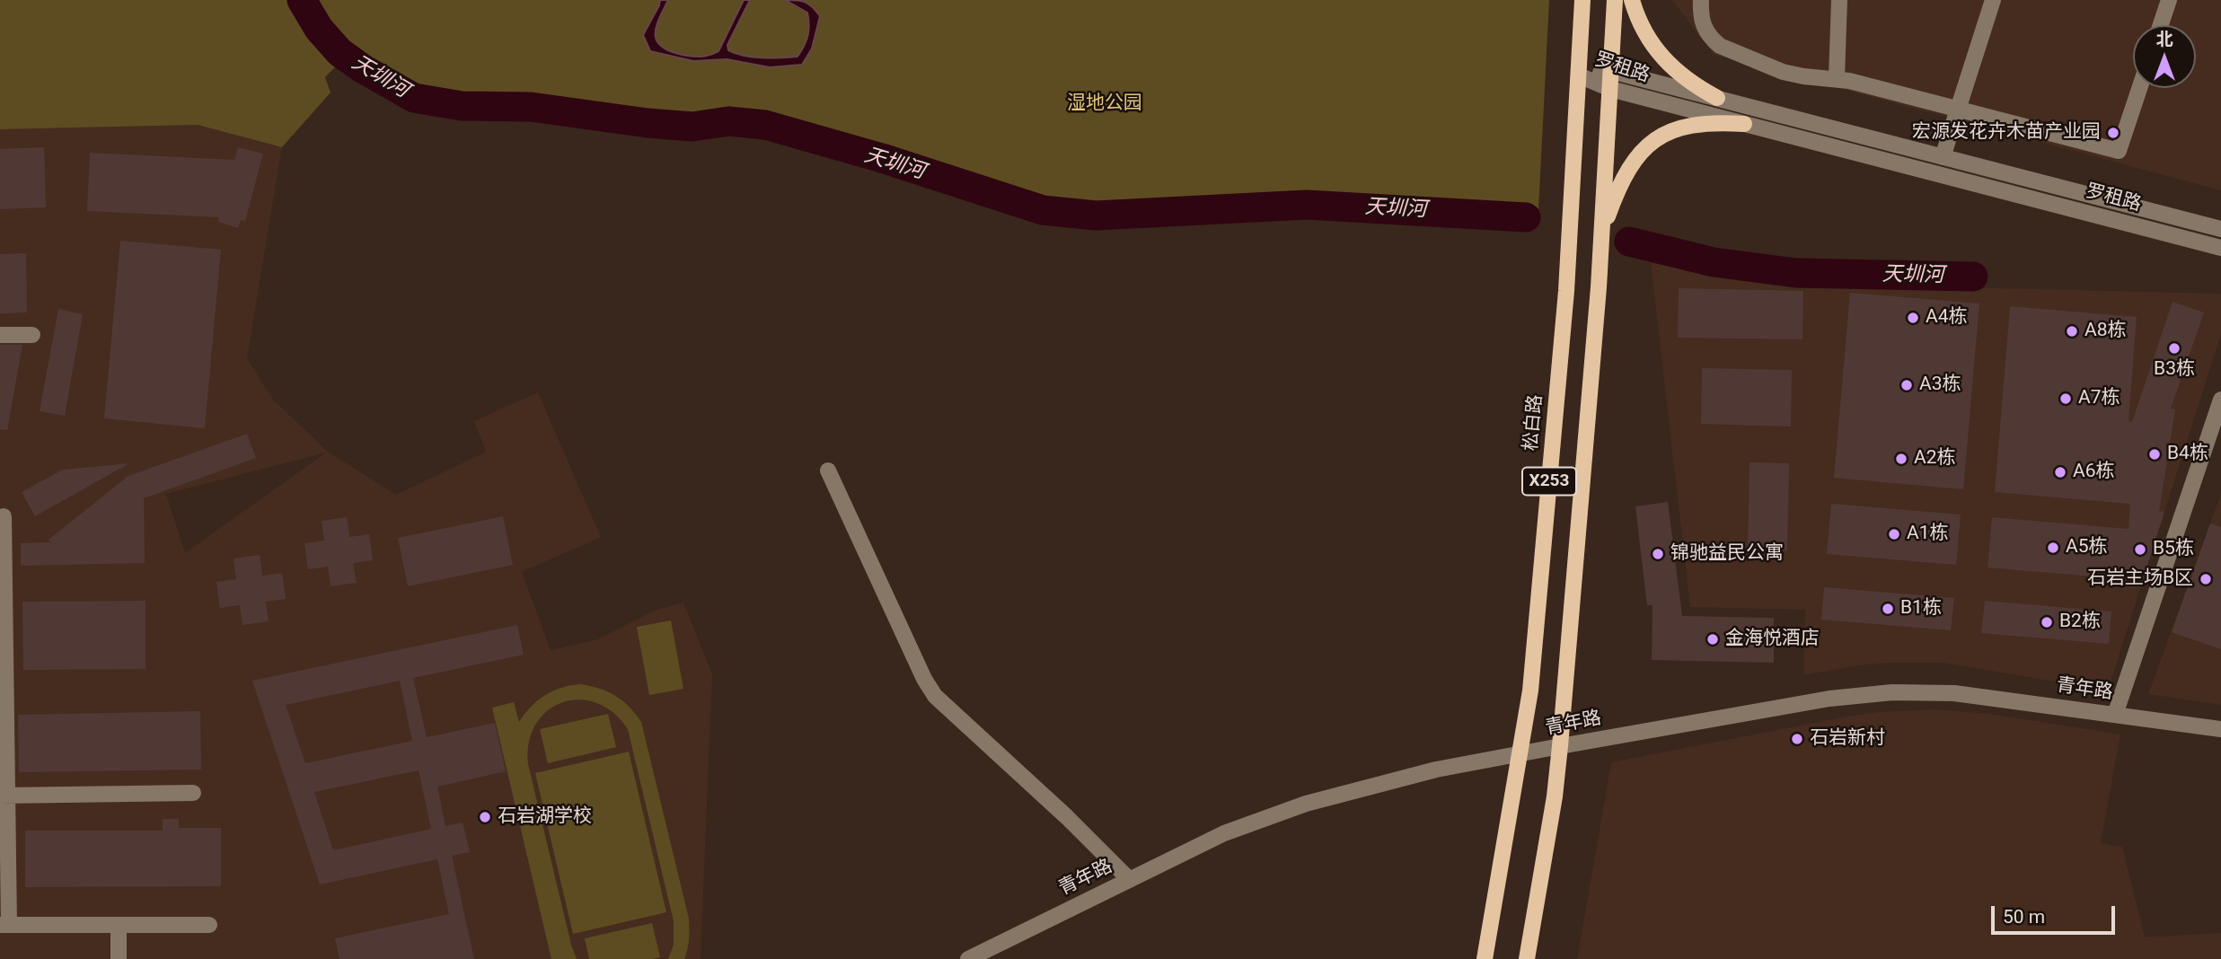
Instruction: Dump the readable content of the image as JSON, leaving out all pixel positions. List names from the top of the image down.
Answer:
{
  "streets": {
    "main road": ["松白路", "X253"],
    "street": ["罗租路", "青年路"]
  },
  "crossings": [
    ["罗租路", "松白路"],
    ["罗租路", "X253"],
    ["松白路", "青年路"],
    ["X253", "青年路"]
  ],
  "water": ["天圳河"],
  "parks": ["湿地公园"],
  "places": [
    "宏源发花卉木苗产业园",
    "A4栋",
    "A8栋",
    "B3栋",
    "A3栋",
    "A7栋",
    "B4栋",
    "A2栋",
    "A6栋",
    "A1栋",
    "A5栋",
    "B5栋",
    "锦驰益民公寓",
    "石岩主场B区",
    "B1栋",
    "B2栋",
    "金海悦酒店",
    "石岩新村",
    "石岩湖学校"
  ],
  "scale_bar": "50 m",
  "north": "top"
}
